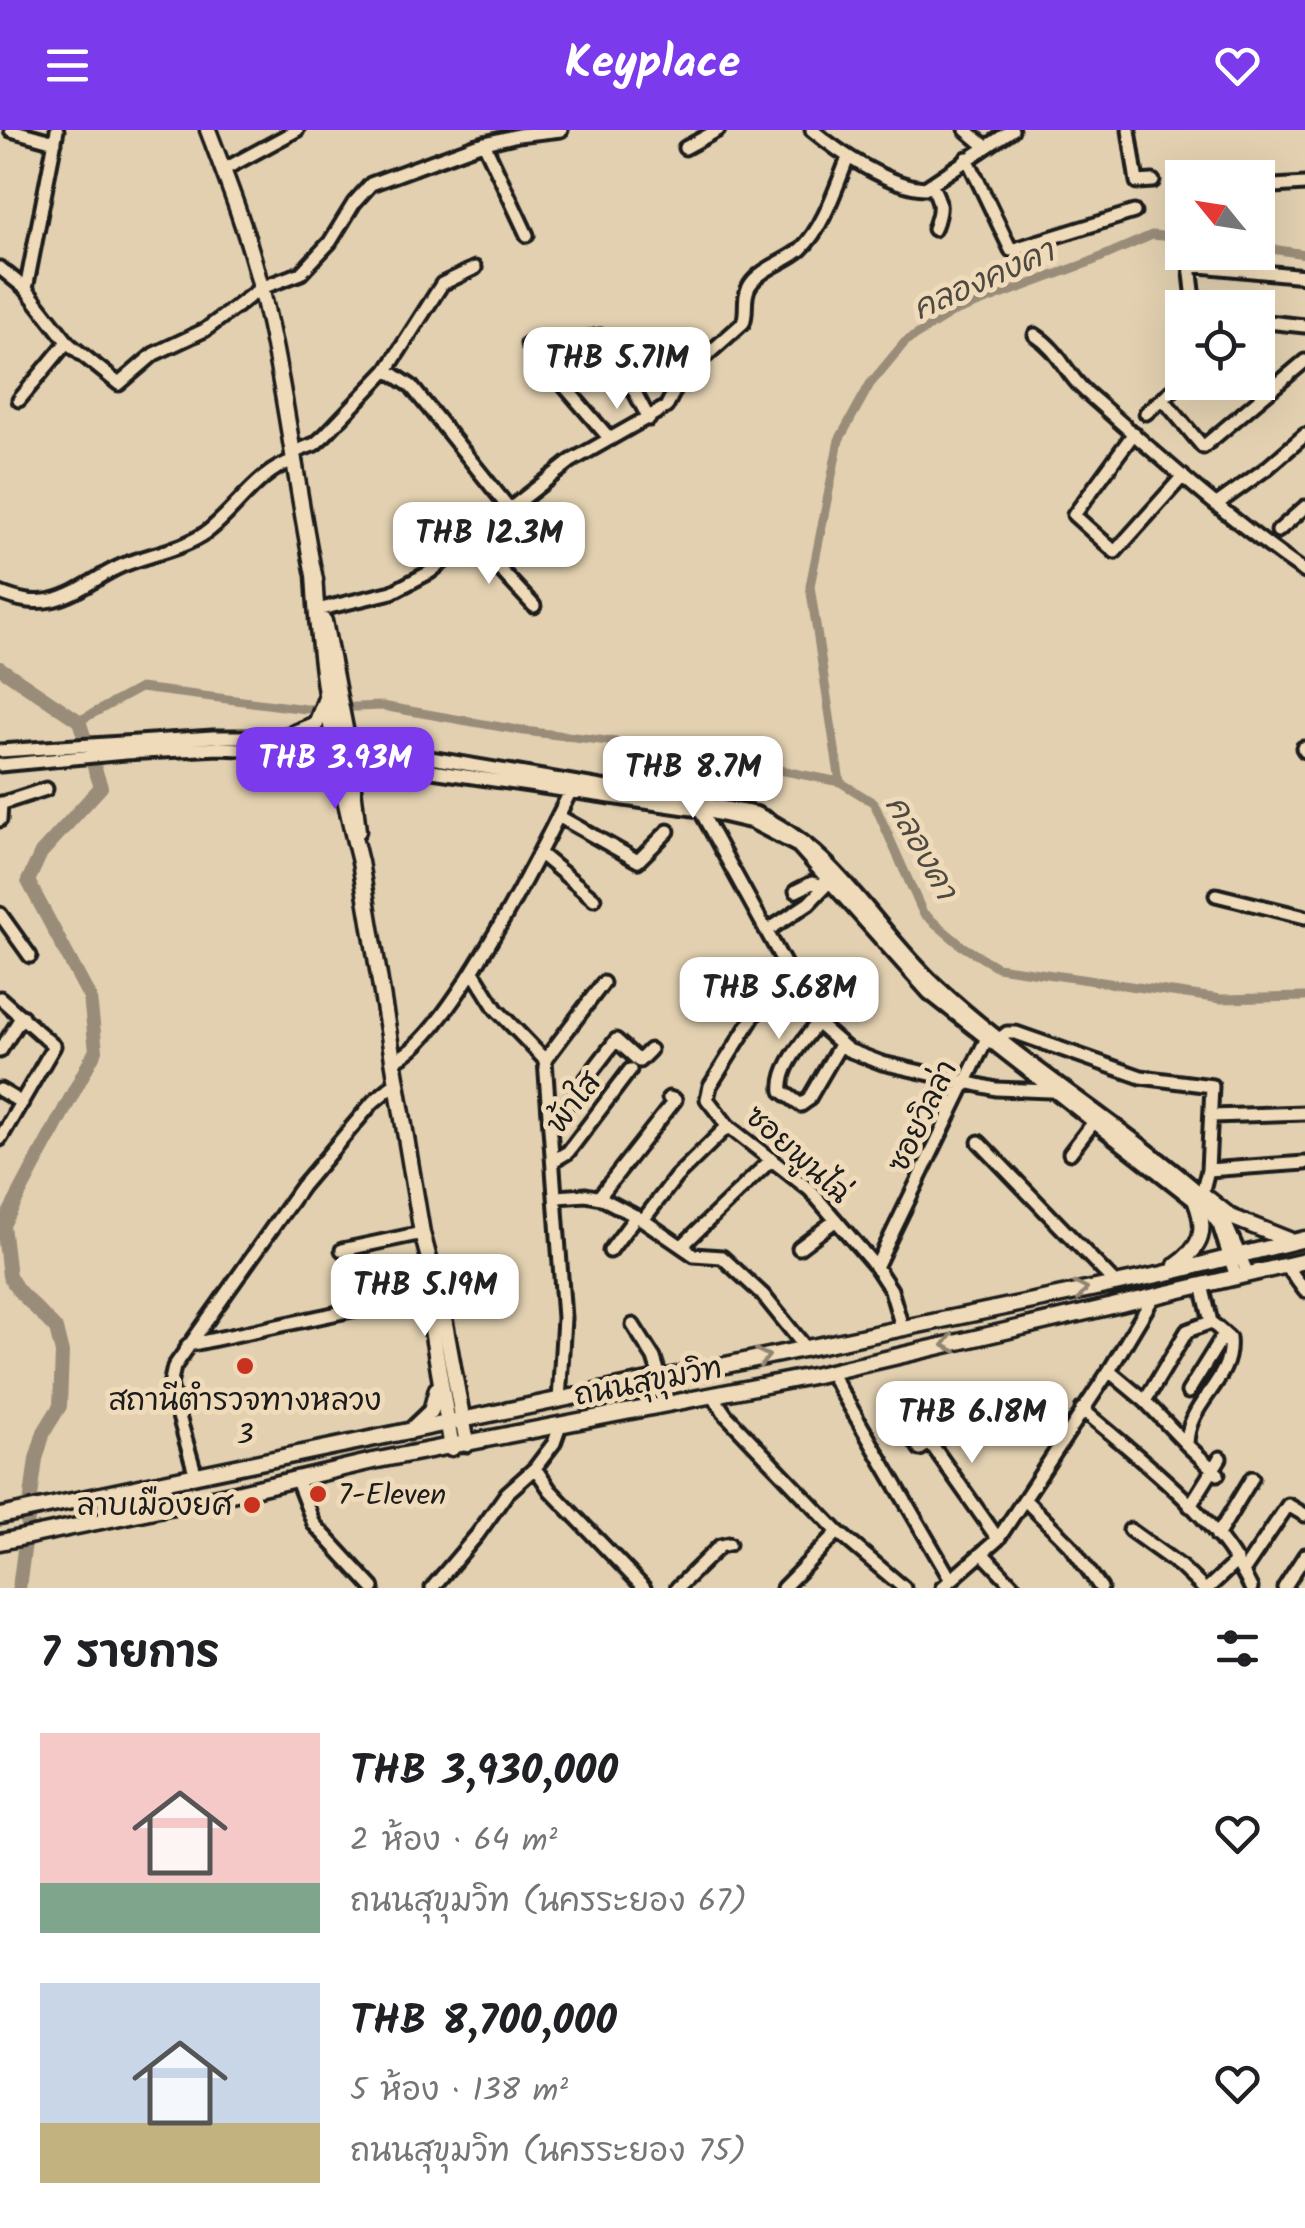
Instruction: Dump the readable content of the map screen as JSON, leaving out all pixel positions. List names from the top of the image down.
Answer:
{
  "streets": {
    "main road": ["ถนนสุขุมวิท"],
    "street": ["พ้าใส", "ซอยวิลล่า", "ซอยพูนไฉ่"]
  },
  "crossings": [
    ["ซอยวิลล่า", "ซอยพูนไฉ่"],
    ["ซอยพูนไฉ่", "ถนนสุขุมวิท"]
  ],
  "water": ["คลองคงคา", "คลองคา"],
  "places": ["สถานีตำรวจทางหลวง 3", "7-Eleven", "ลาบเมืองยศ"],
  "north": "top left",
  "page": {
    "header": "Keyplace",
    "price": [
      "THB 5.71M",
      "THB 12.3M",
      "THB 3.93M",
      "THB 8.7M",
      "THB 5.68M",
      "THB 5.19M",
      "THB 6.18M"
    ],
    "heading": "7 รายการ",
    "list": [
      {
        "name": "THB 3,930,000",
        "note": "2 ห้อง · 64 m² · ถนนสุขุมวิท (นครระยอง 67)"
      },
      {
        "name": "THB 8,700,000",
        "note": "5 ห้อง · 138 m² · ถนนสุขุมวิท (นครระยอง 75)"
      }
    ]
  }
}
